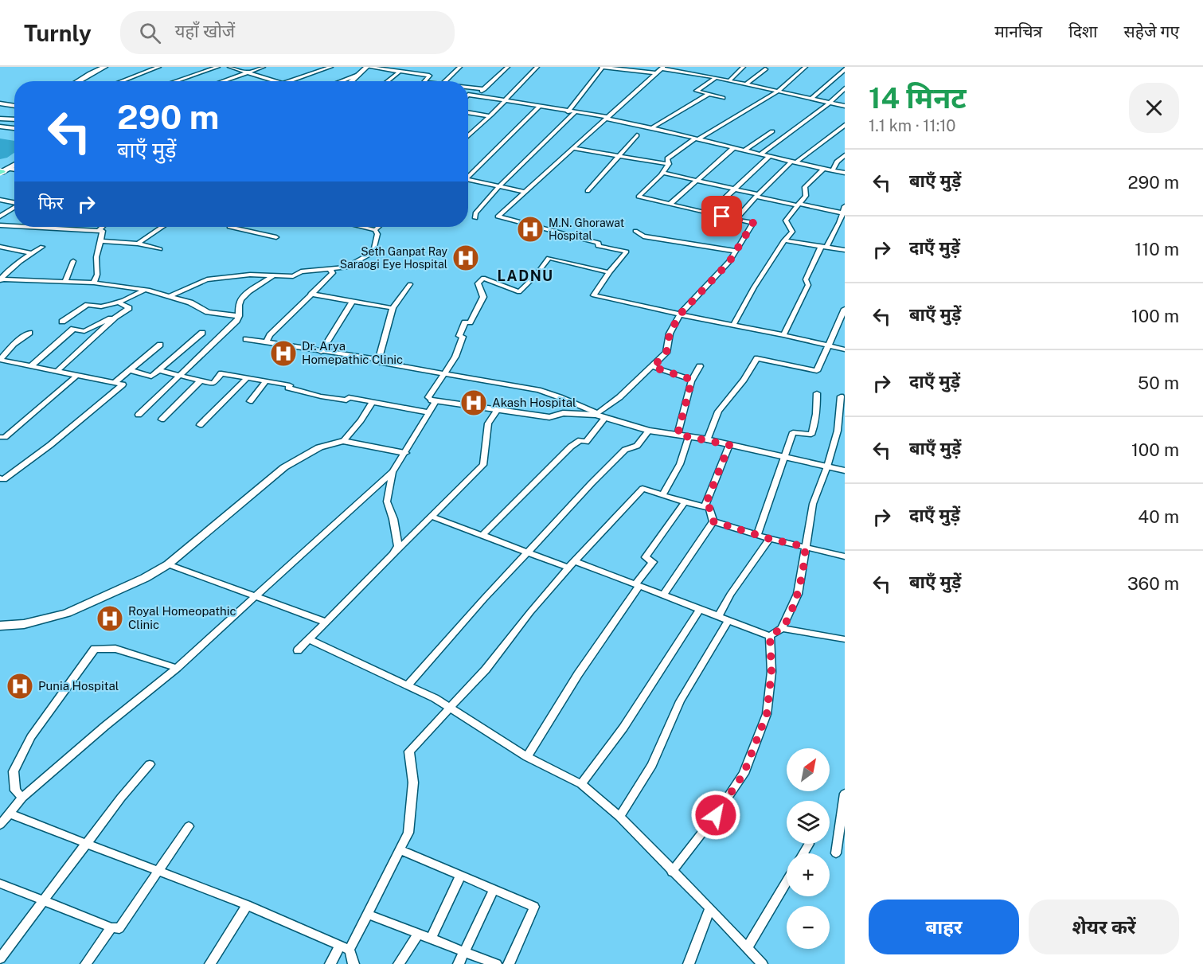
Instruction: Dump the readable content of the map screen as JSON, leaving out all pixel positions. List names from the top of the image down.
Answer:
{
  "districts": ["LADNU"],
  "places": {
    "hospital": [
      "M.N. Ghorawat Hospital",
      "Seth Ganpat Ray Saraogi Eye Hospital",
      "Dr. Arya Homepathic Clinic",
      "Akash Hospital",
      "Royal Homeopathic Clinic",
      "Punia Hospital"
    ]
  },
  "north": "top right",
  "page": {
    "header": "Turnly",
    "search": "यहाँ खोजें",
    "nav": ["मानचित्र", "दिशा", "सहेजे गए"],
    "heading": ["14 मिनट", "1.1 km · 11:10"],
    "turn": ["290 m", "बाएँ मुड़ें"],
    "list": [
      {
        "name": "बाएँ मुड़ें",
        "value": "290 m"
      },
      {
        "name": "दाएँ मुड़ें",
        "value": "110 m"
      },
      {
        "name": "बाएँ मुड़ें",
        "value": "100 m"
      },
      {
        "name": "दाएँ मुड़ें",
        "value": "50 m"
      },
      {
        "name": "बाएँ मुड़ें",
        "value": "100 m"
      },
      {
        "name": "दाएँ मुड़ें",
        "value": "40 m"
      },
      {
        "name": "बाएँ मुड़ें",
        "value": "360 m"
      }
    ],
    "then": "फिर",
    "map_buttons": ["+", "−"],
    "buttons": ["बाहर", "शेयर करें"]
  }
}
